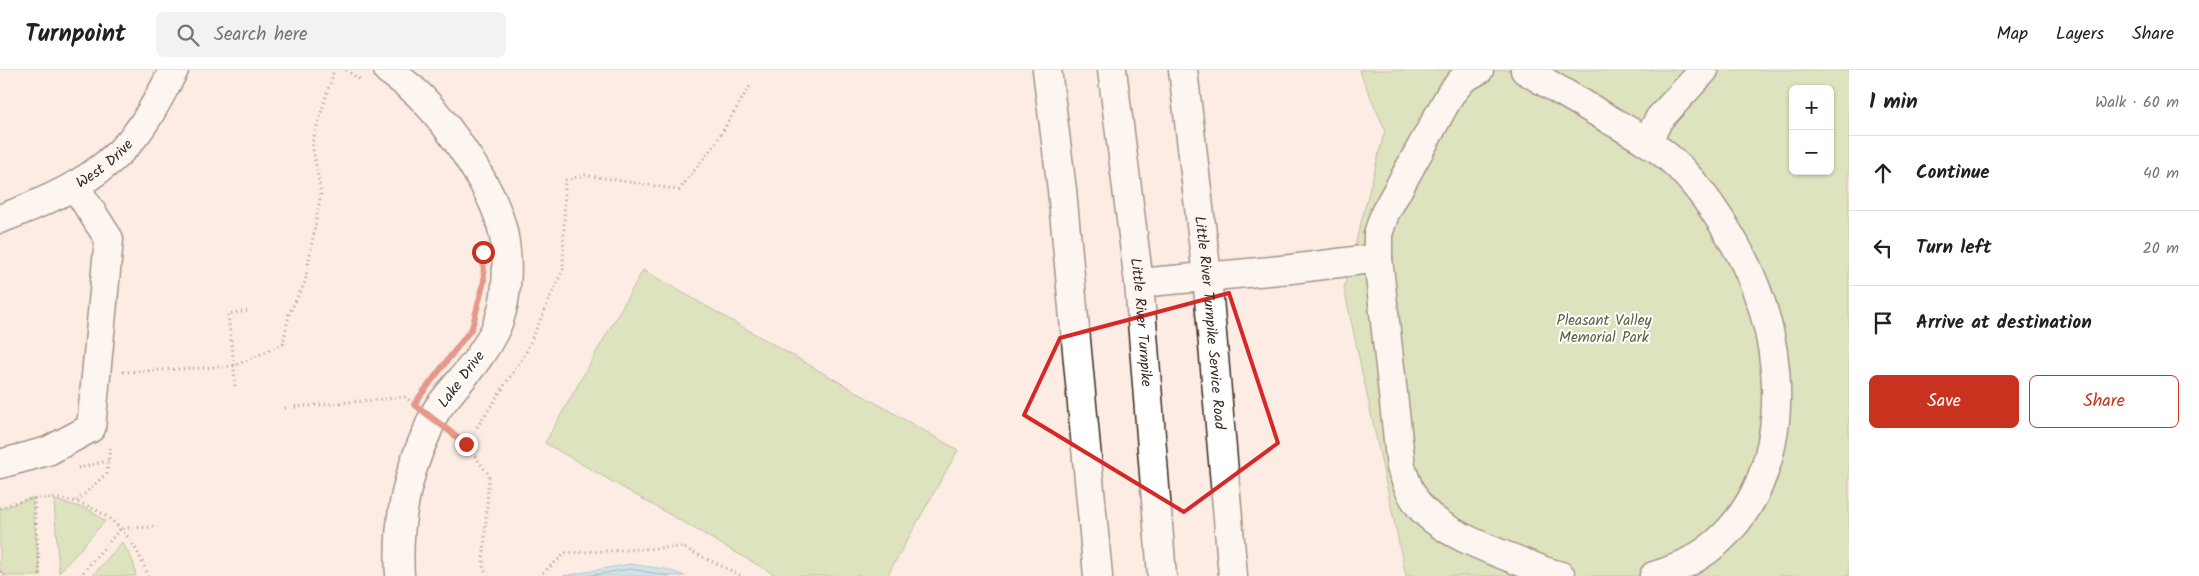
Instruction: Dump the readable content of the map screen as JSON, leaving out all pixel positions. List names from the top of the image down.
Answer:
{
  "streets": {
    "street": [
      "West Drive",
      "Little River Turnpike",
      "Little River Turnpike Service Road",
      "Lake Drive"
    ]
  },
  "parks": ["Pleasant Valley Memorial Park"],
  "page": {
    "header": "Turnpoint",
    "search": "Search here",
    "nav": ["Map", "Layers", "Share"],
    "heading": ["1 min", "Walk · 60 m"],
    "map_buttons": ["+", "−"],
    "list": [
      ["Continue", "40 m"],
      ["Turn left", "20 m"],
      "Arrive at destination"
    ],
    "buttons": ["Save", "Share"]
  }
}
